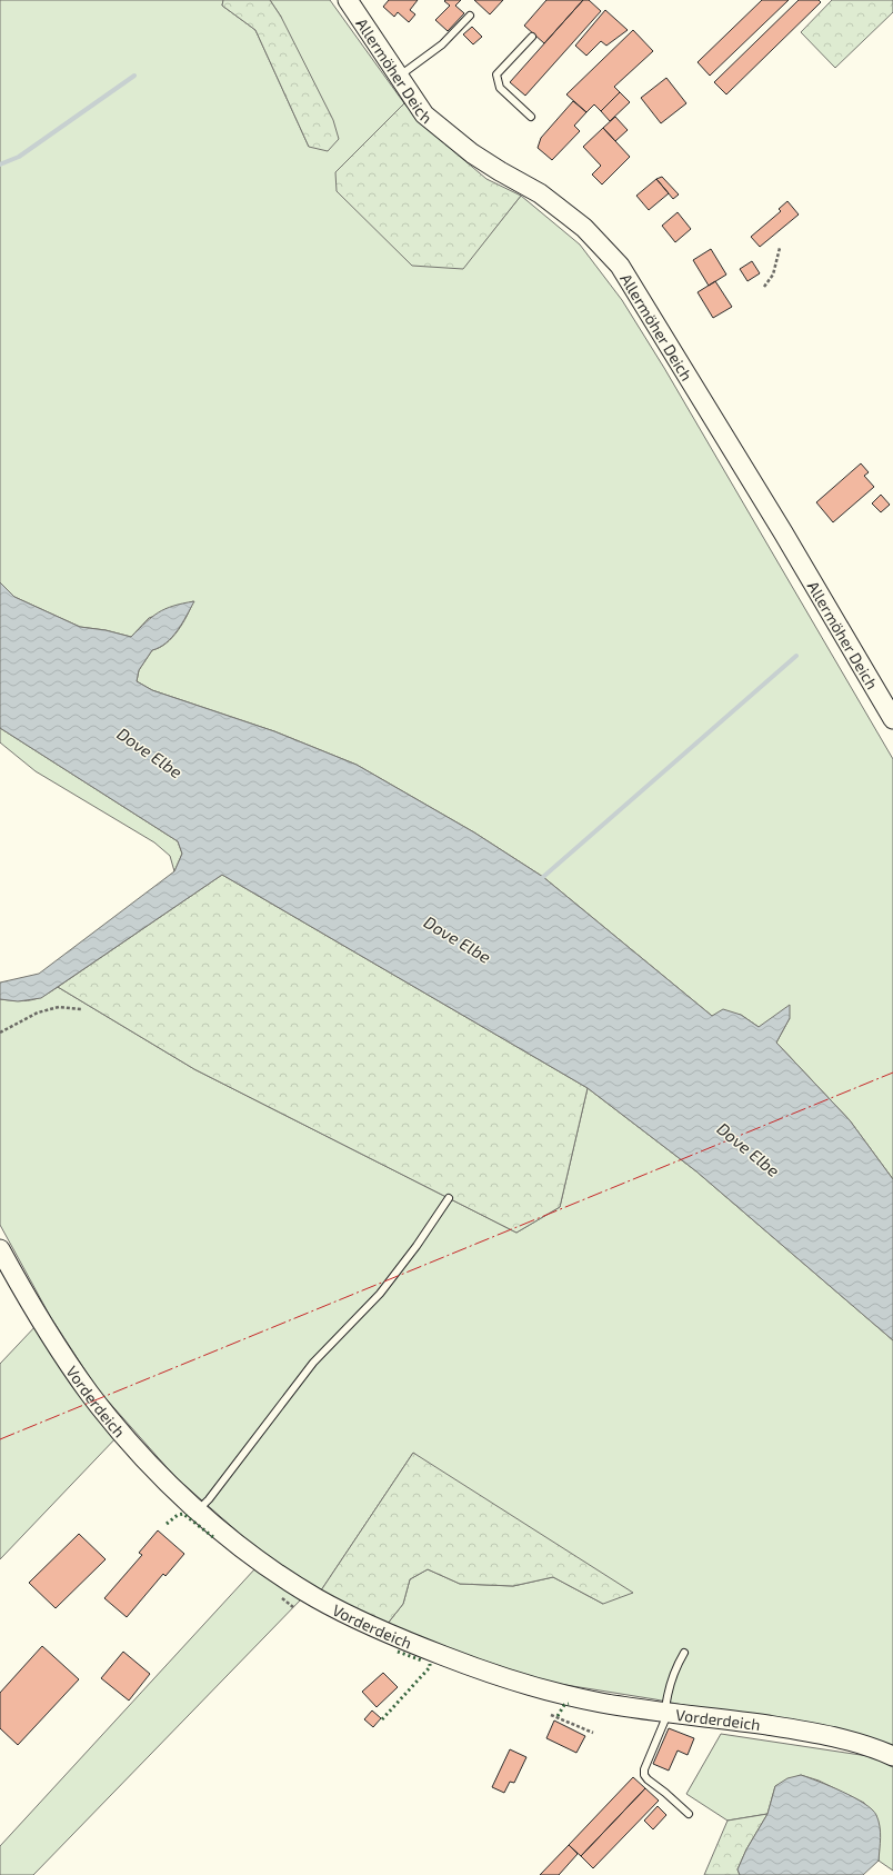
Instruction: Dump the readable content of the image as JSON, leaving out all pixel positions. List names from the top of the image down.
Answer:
{
  "streets": {
    "street": ["Allermöher Deich", "Vorderdeich"]
  },
  "water": ["Dove Elbe"]
}
